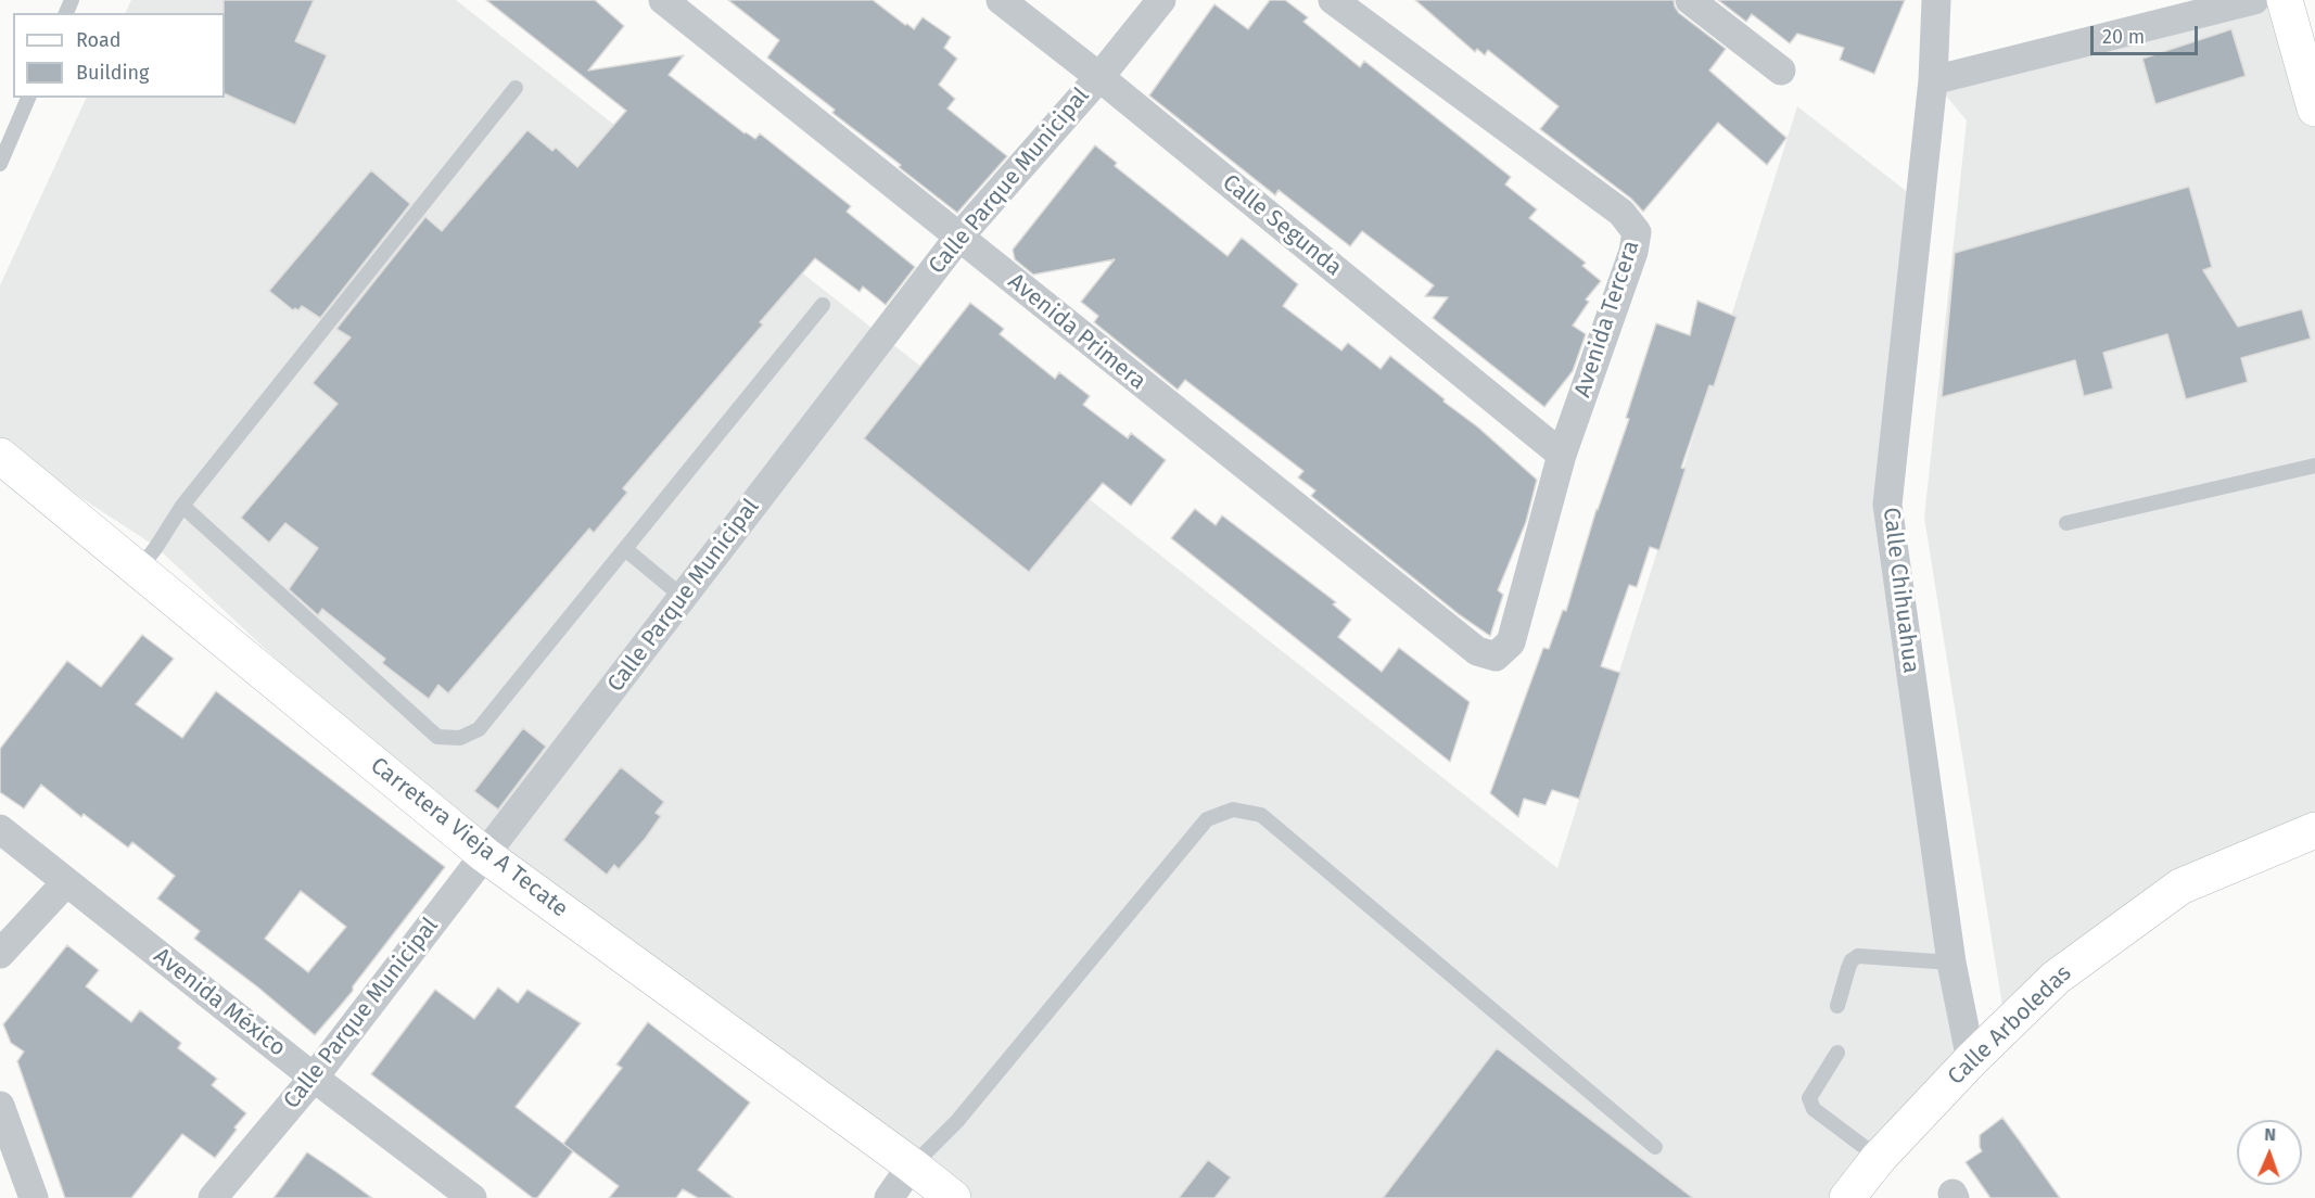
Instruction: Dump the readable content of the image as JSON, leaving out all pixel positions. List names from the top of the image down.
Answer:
{
  "streets": {
    "street": [
      "Calle Parque Municipal",
      "Calle Segunda",
      "Avenida Tercera",
      "Avenida Primera",
      "Calle Chihuahua",
      "Carretera Vieja A Tecate",
      "Avenida México",
      "Calle Arboledas"
    ]
  },
  "crossings": [
    ["Calle Parque Municipal", "Calle Segunda"],
    ["Calle Parque Municipal", "Avenida Primera"],
    ["Calle Parque Municipal", "Carretera Vieja A Tecate"],
    ["Calle Parque Municipal", "Avenida México"],
    ["Calle Segunda", "Avenida Tercera"],
    ["Avenida Tercera", "Avenida Primera"],
    ["Calle Chihuahua", "Calle Arboledas"]
  ],
  "legend": ["Road", "Building"],
  "scale_bar": "20 m",
  "north": "top"
}
